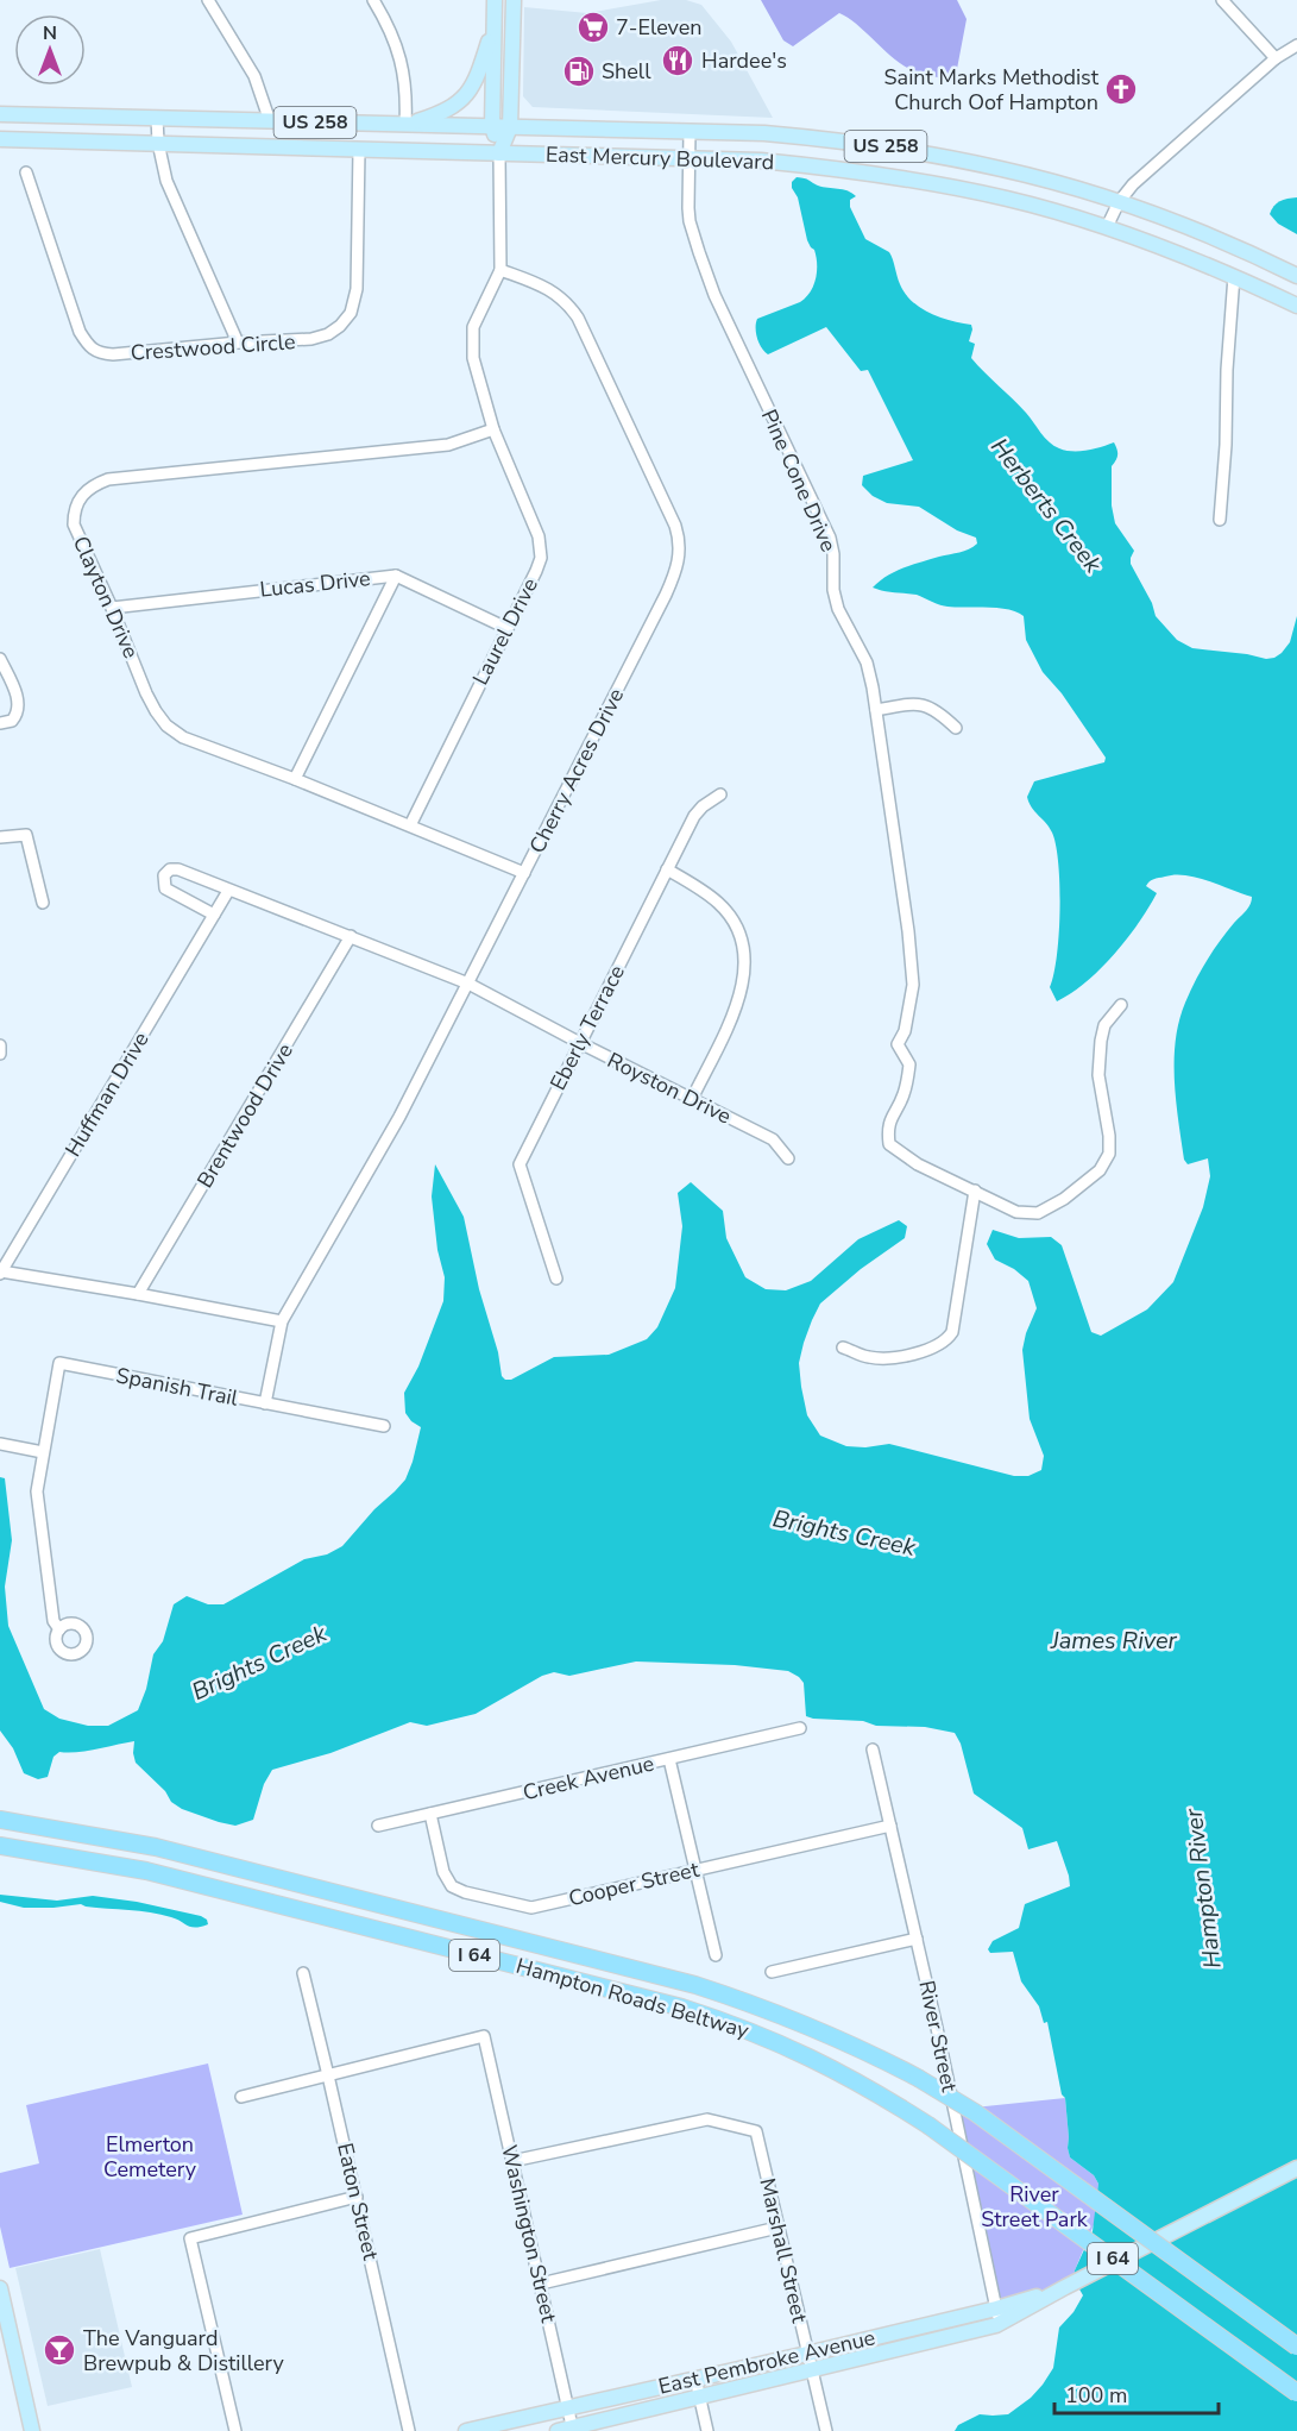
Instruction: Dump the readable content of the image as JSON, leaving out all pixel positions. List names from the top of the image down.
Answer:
{
  "streets": {
    "highway": ["I 64", "Hampton Roads Beltway"],
    "main road": ["US 258", "East Mercury Boulevard", "East Pembroke Avenue"],
    "street": [
      "Crestwood Circle",
      "Pine Cone Drive",
      "Lucas Drive",
      "Clayton Drive",
      "Laurel Drive",
      "Cherry Acres Drive",
      "Eberly Terrace",
      "Royston Drive",
      "Huffman Drive",
      "Brentwood Drive",
      "Spanish Trail",
      "Creek Avenue",
      "Cooper Street",
      "River Street",
      "Eaton Street",
      "Washington Street",
      "Marshall Street"
    ]
  },
  "crossings": [
    ["East Mercury Boulevard", "Crestwood Circle"],
    ["East Mercury Boulevard", "Pine Cone Drive"],
    ["Lucas Drive", "Clayton Drive"],
    ["Lucas Drive", "Laurel Drive"],
    ["Clayton Drive", "Laurel Drive"],
    ["Clayton Drive", "Cherry Acres Drive"],
    ["Laurel Drive", "Cherry Acres Drive"],
    ["Cherry Acres Drive", "Royston Drive"],
    ["Cherry Acres Drive", "Spanish Trail"],
    ["Eberly Terrace", "Royston Drive"],
    ["Creek Avenue", "Cooper Street"],
    ["Cooper Street", "River Street"],
    ["River Street", "East Pembroke Avenue"],
    ["Eaton Street", "Washington Street"],
    ["Washington Street", "Marshall Street"],
    ["Washington Street", "East Pembroke Avenue"],
    ["Marshall Street", "East Pembroke Avenue"]
  ],
  "water": [
    "Herberts Creek",
    "Brights Creek",
    "James River",
    "Hampton River"
  ],
  "parks": ["Elmerton Cemetery", "River Street Park"],
  "places": {
    "supermarket": ["7-Eleven"],
    "restaurant": ["Hardee's"],
    "fuel station": ["Shell"],
    "church": ["Saint Marks Methodist Church Oof Hampton"],
    "bar": ["The Vanguard Brewpub & Distillery"]
  },
  "scale_bar": "100 m",
  "north": "top"
}
